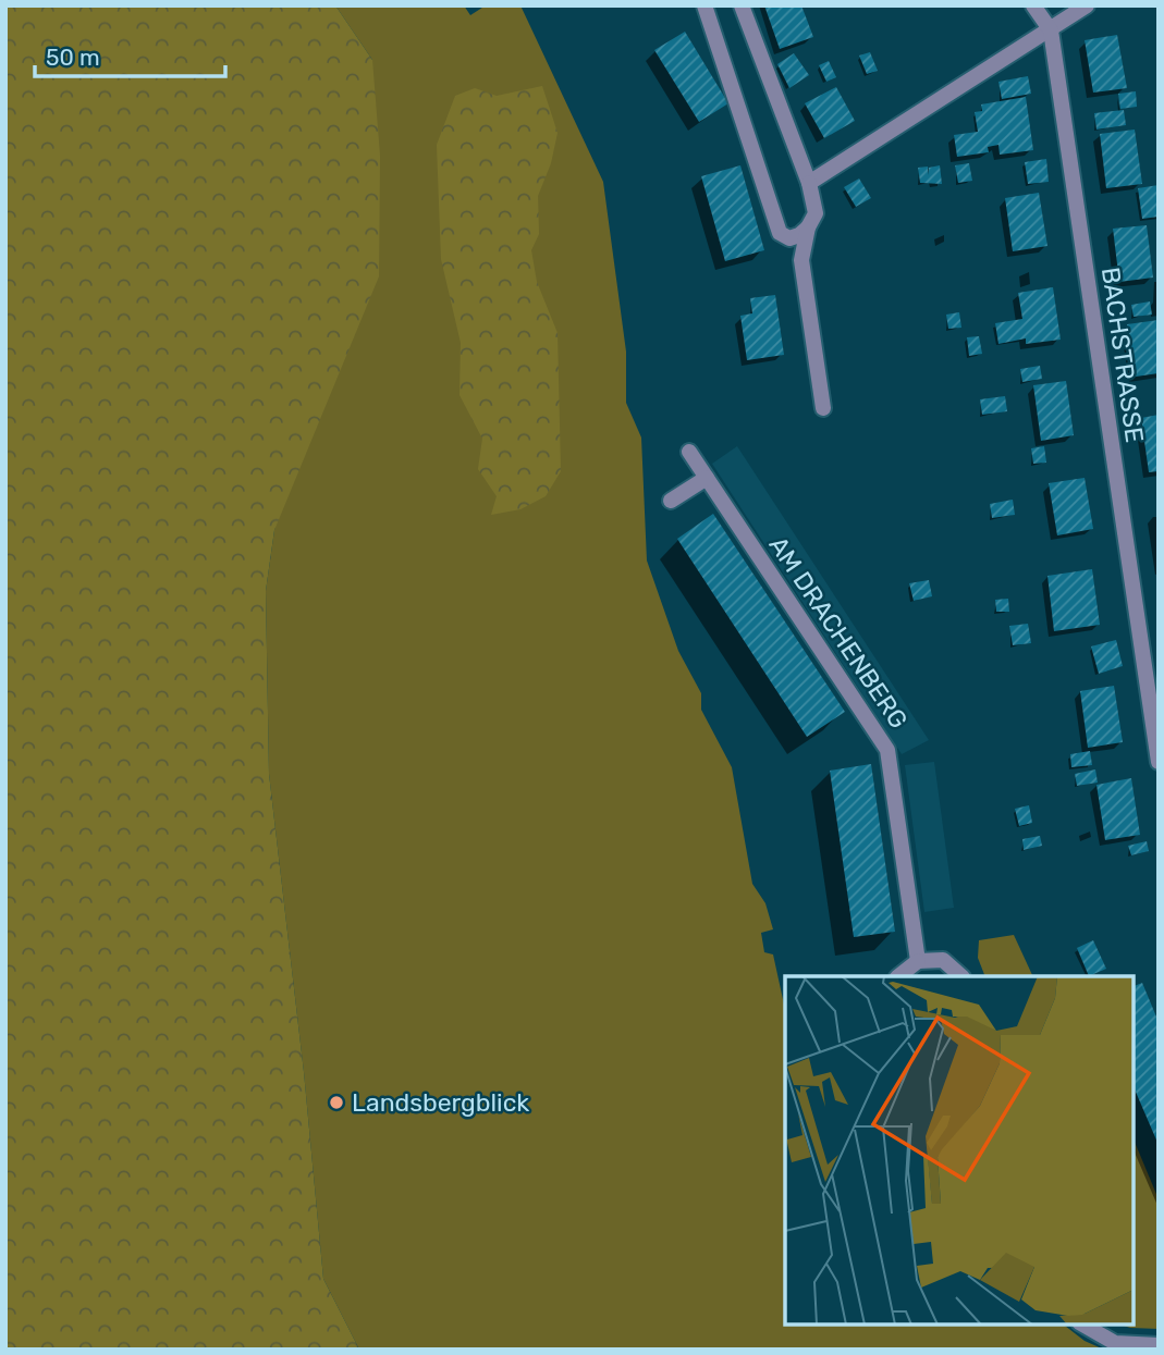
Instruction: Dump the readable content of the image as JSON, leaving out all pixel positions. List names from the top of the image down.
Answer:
{
  "streets": {
    "street": ["BACHSTRASSE", "AM DRACHENBERG"]
  },
  "places": ["Landsbergblick"],
  "scale_bar": "50 m"
}
